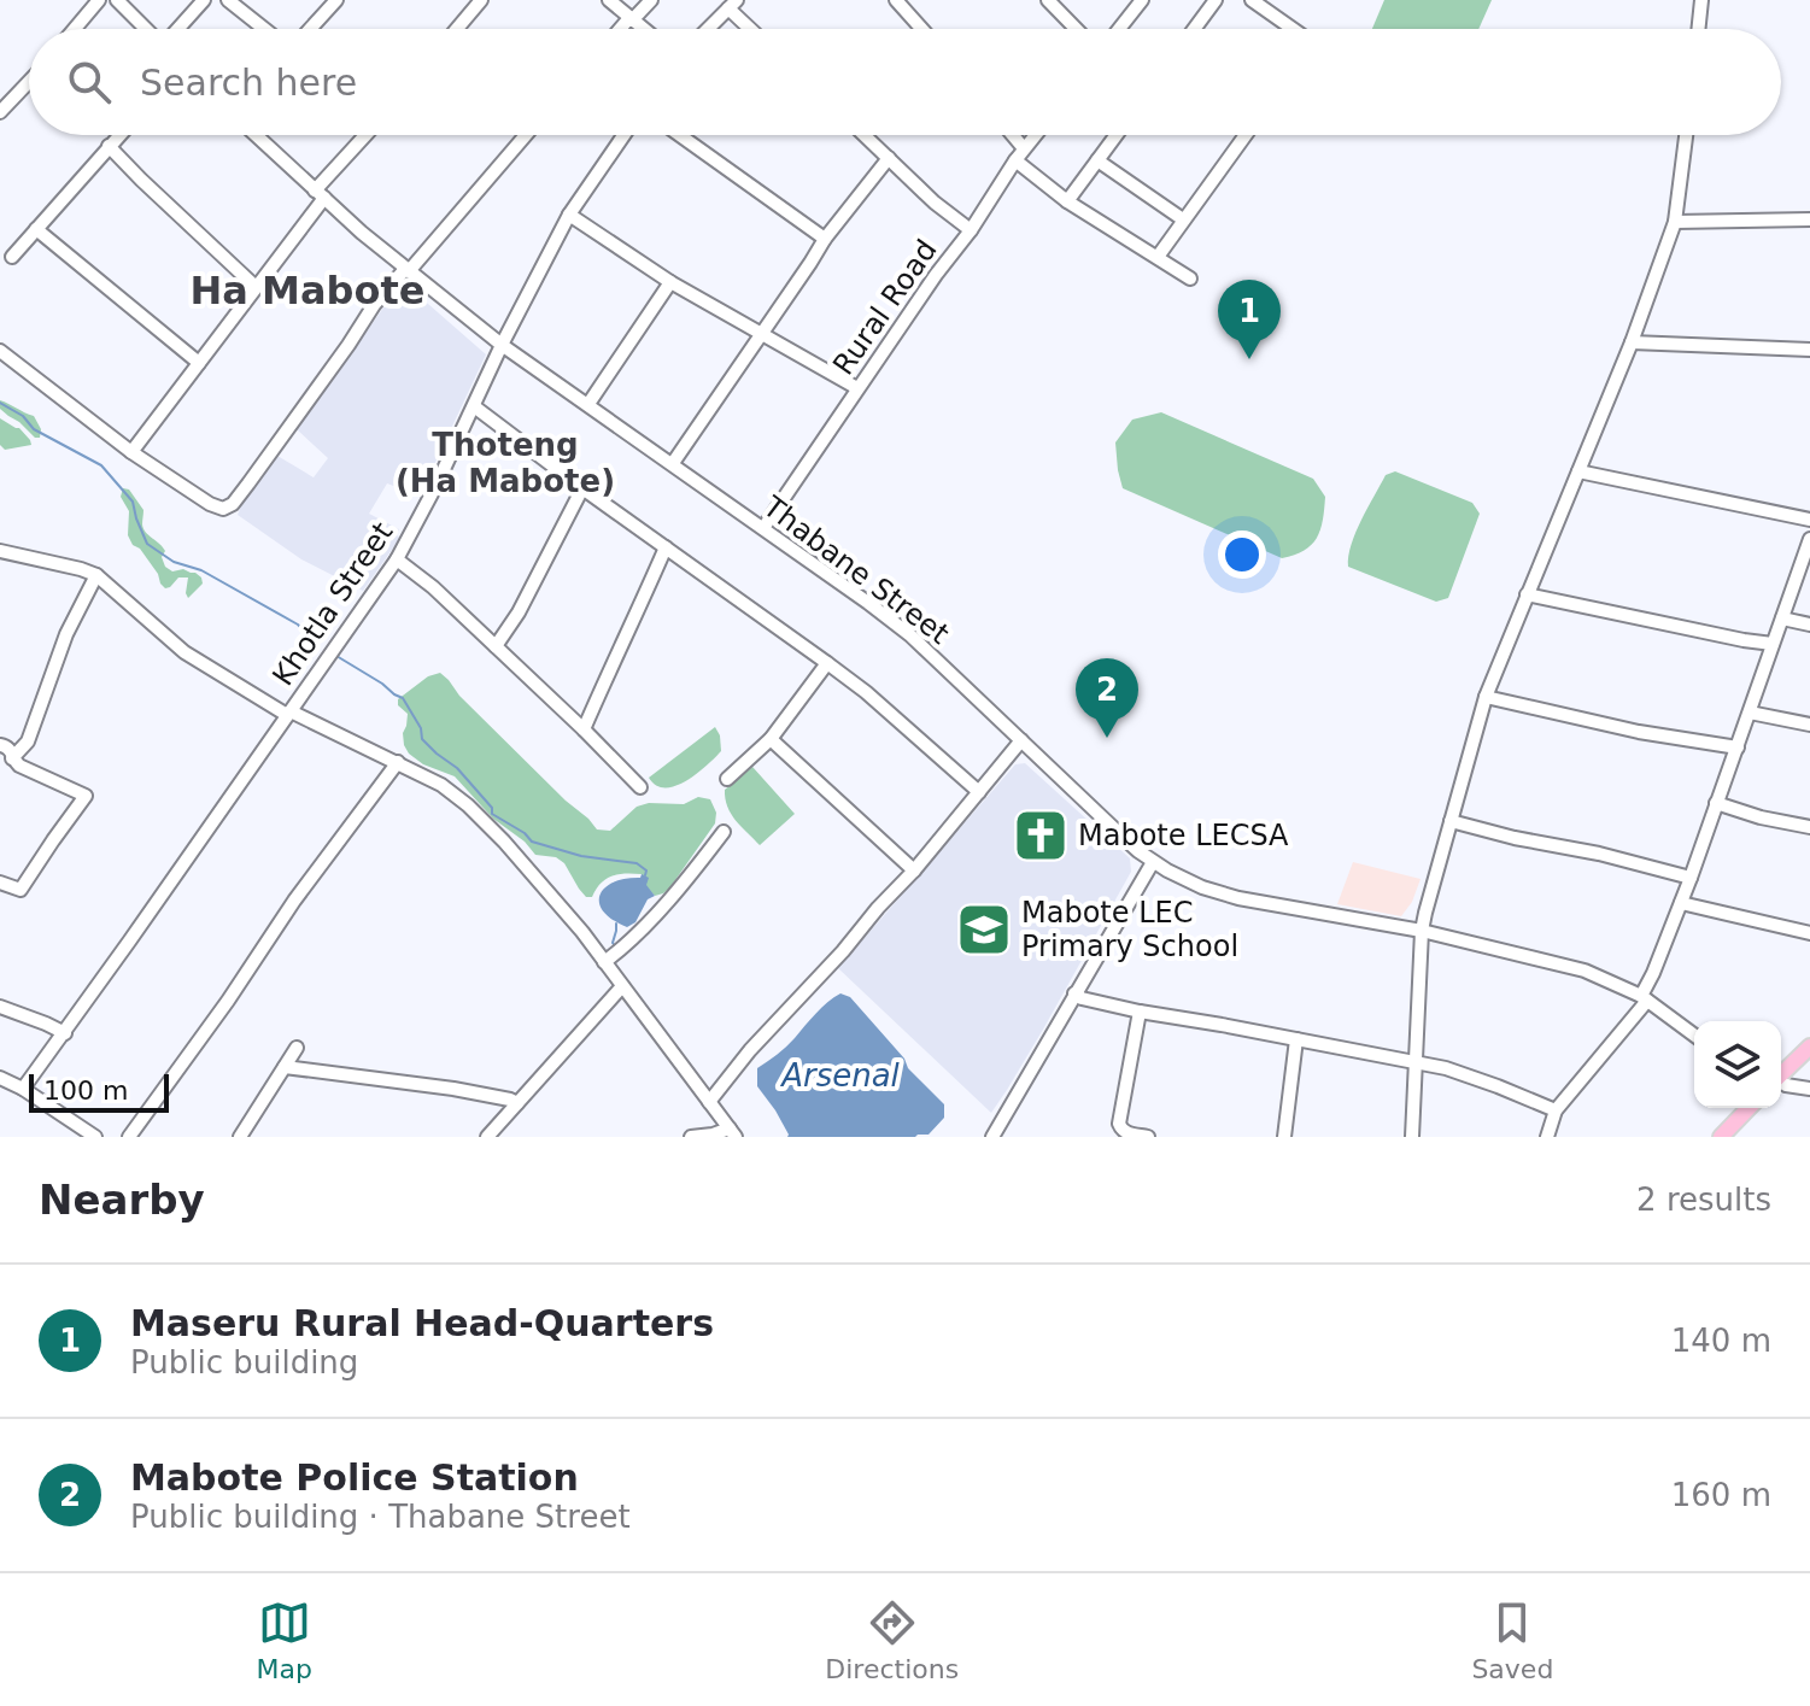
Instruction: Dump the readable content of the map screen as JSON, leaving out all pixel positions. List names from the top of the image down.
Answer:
{
  "streets": {
    "street": ["Rural Road", "Thabane Street", "Khotla Street"]
  },
  "crossings": [
    ["Rural Road", "Thabane Street"],
    ["Thabane Street", "Khotla Street"]
  ],
  "districts": ["Ha Mabote", "Thoteng (Ha Mabote)"],
  "water": ["Arsenal"],
  "places": {
    "church": ["Mabote LECSA"],
    "school or university": ["Mabote LEC Primary School"]
  },
  "scale_bar": "100 m",
  "page": {
    "search": "Search here",
    "pins": ["1", "2"],
    "scale": "100 m",
    "heading": ["Nearby", "2 results"],
    "list": [
      {
        "mark": "1",
        "name": "Maseru Rural Head-Quarters",
        "note": "Public building",
        "value": "140 m"
      },
      {
        "mark": "2",
        "name": "Mabote Police Station",
        "note": "Public building · Thabane Street",
        "value": "160 m"
      }
    ],
    "nav": ["Map", "Directions", "Saved"]
  }
}
